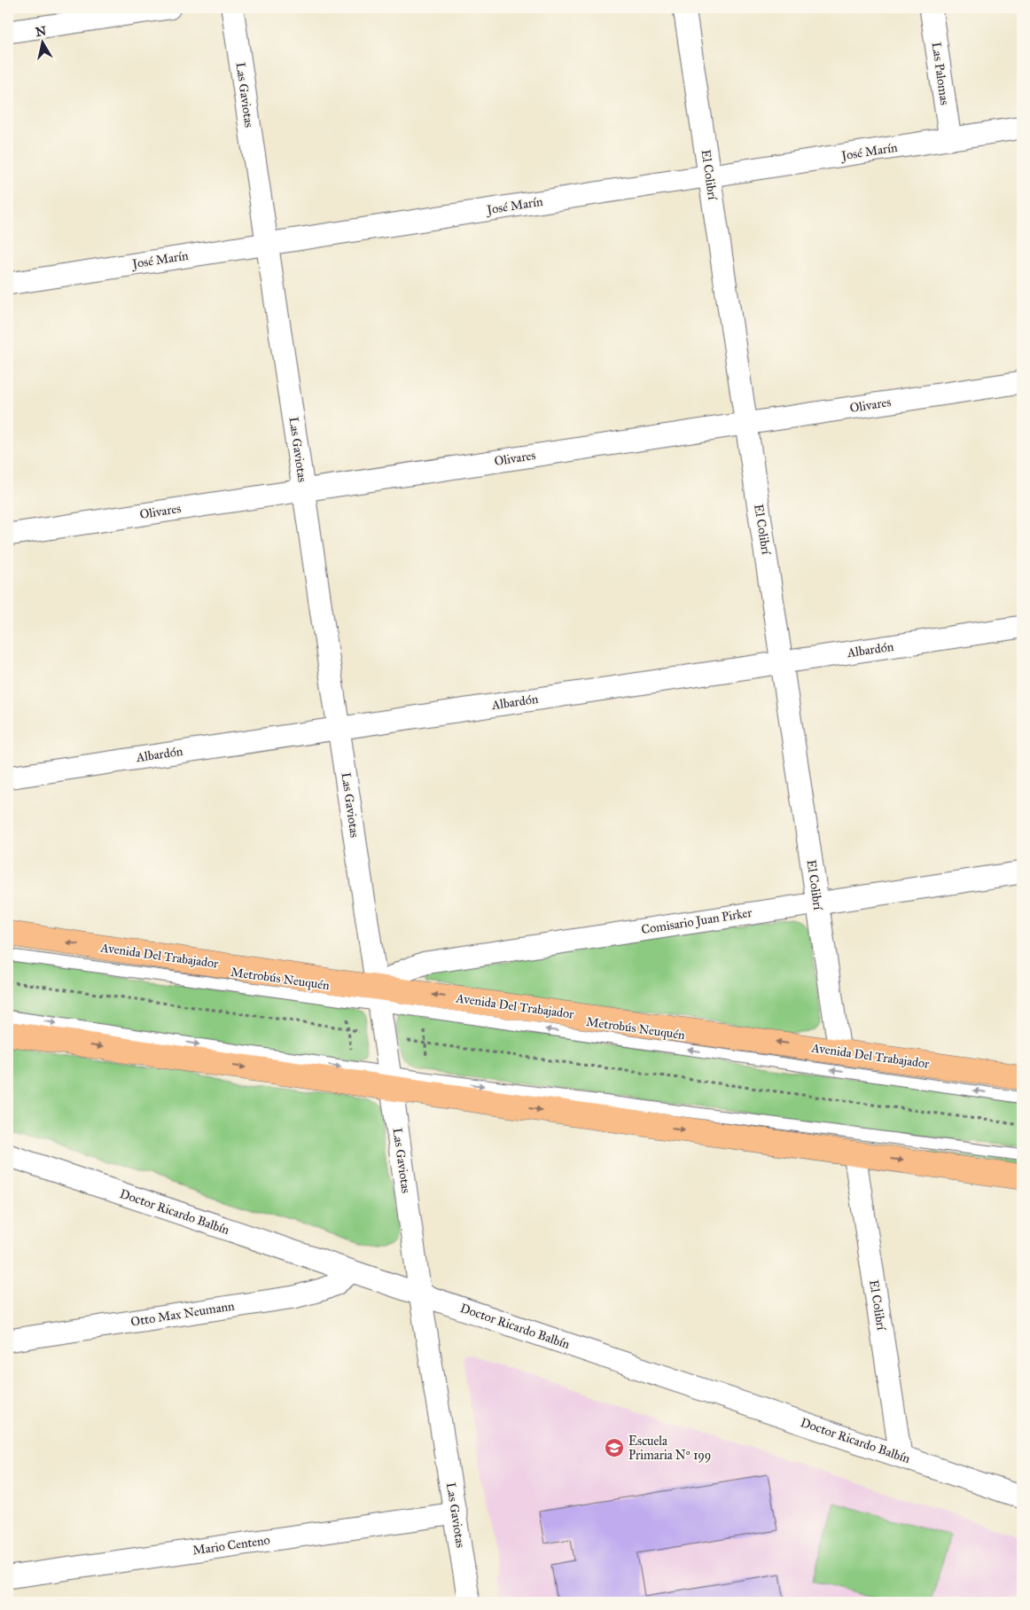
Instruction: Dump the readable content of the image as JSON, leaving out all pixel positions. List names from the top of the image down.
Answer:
{
  "streets": {
    "main road": ["Avenida Del Trabajador"],
    "street": [
      "Las Palomas",
      "Las Gaviotas",
      "José Marín",
      "El Colibrí",
      "Olivares",
      "Albardón",
      "Comisario Juan Pirker",
      "Doctor Ricardo Balbín",
      "Otto Max Neumann",
      "Mario Centeno"
    ],
    "lane": ["Metrobús Neuquén"]
  },
  "crossings": [
    ["Las Palomas", "José Marín"],
    ["Las Gaviotas", "José Marín"],
    ["Las Gaviotas", "Olivares"],
    ["Las Gaviotas", "Albardón"],
    ["Las Gaviotas", "Comisario Juan Pirker"],
    ["Las Gaviotas", "Avenida Del Trabajador"],
    ["Las Gaviotas", "Metrobús Neuquén"],
    ["Las Gaviotas", "Doctor Ricardo Balbín"],
    ["Las Gaviotas", "Mario Centeno"],
    ["José Marín", "El Colibrí"],
    ["El Colibrí", "Olivares"],
    ["El Colibrí", "Albardón"],
    ["El Colibrí", "Comisario Juan Pirker"],
    ["El Colibrí", "Avenida Del Trabajador"],
    ["El Colibrí", "Doctor Ricardo Balbín"],
    ["Comisario Juan Pirker", "Avenida Del Trabajador"],
    ["Comisario Juan Pirker", "Metrobús Neuquén"],
    ["Avenida Del Trabajador", "Metrobús Neuquén"],
    ["Doctor Ricardo Balbín", "Otto Max Neumann"]
  ],
  "places": {
    "school or university": ["Escuela Primaria Nº 199"]
  },
  "north": "top"
}
